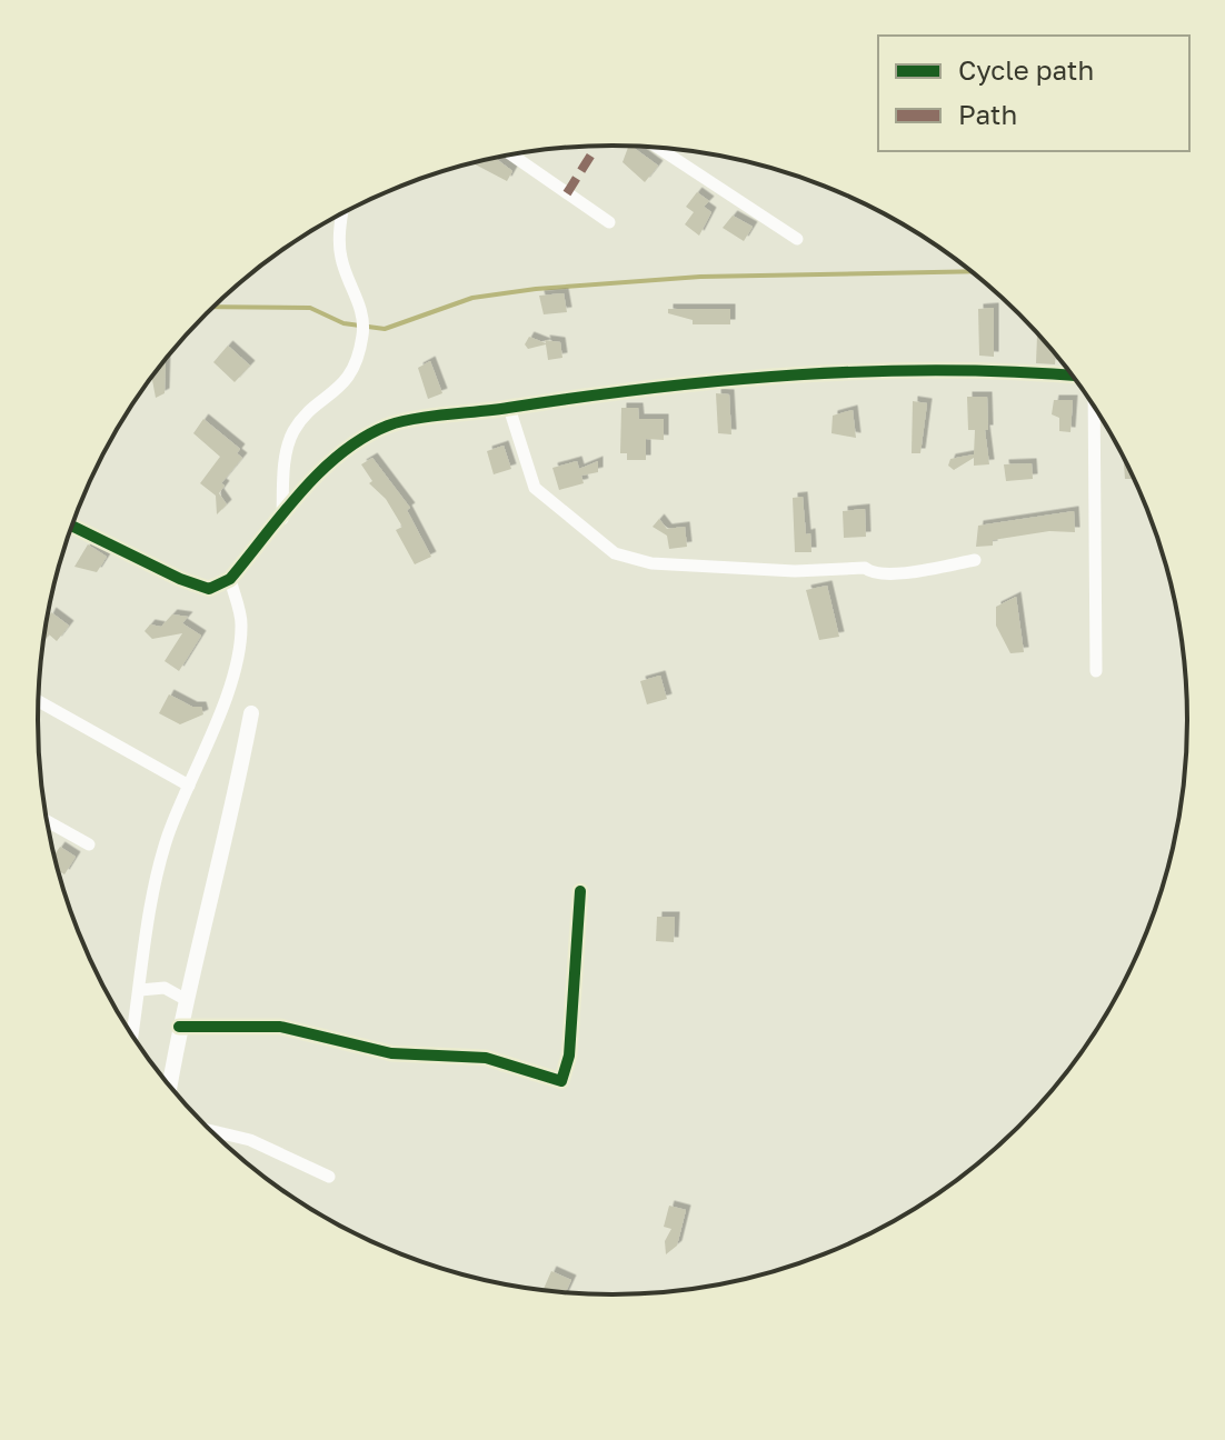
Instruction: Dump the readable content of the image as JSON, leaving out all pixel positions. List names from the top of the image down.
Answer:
{
  "legend": ["Cycle path", "Path"]
}
